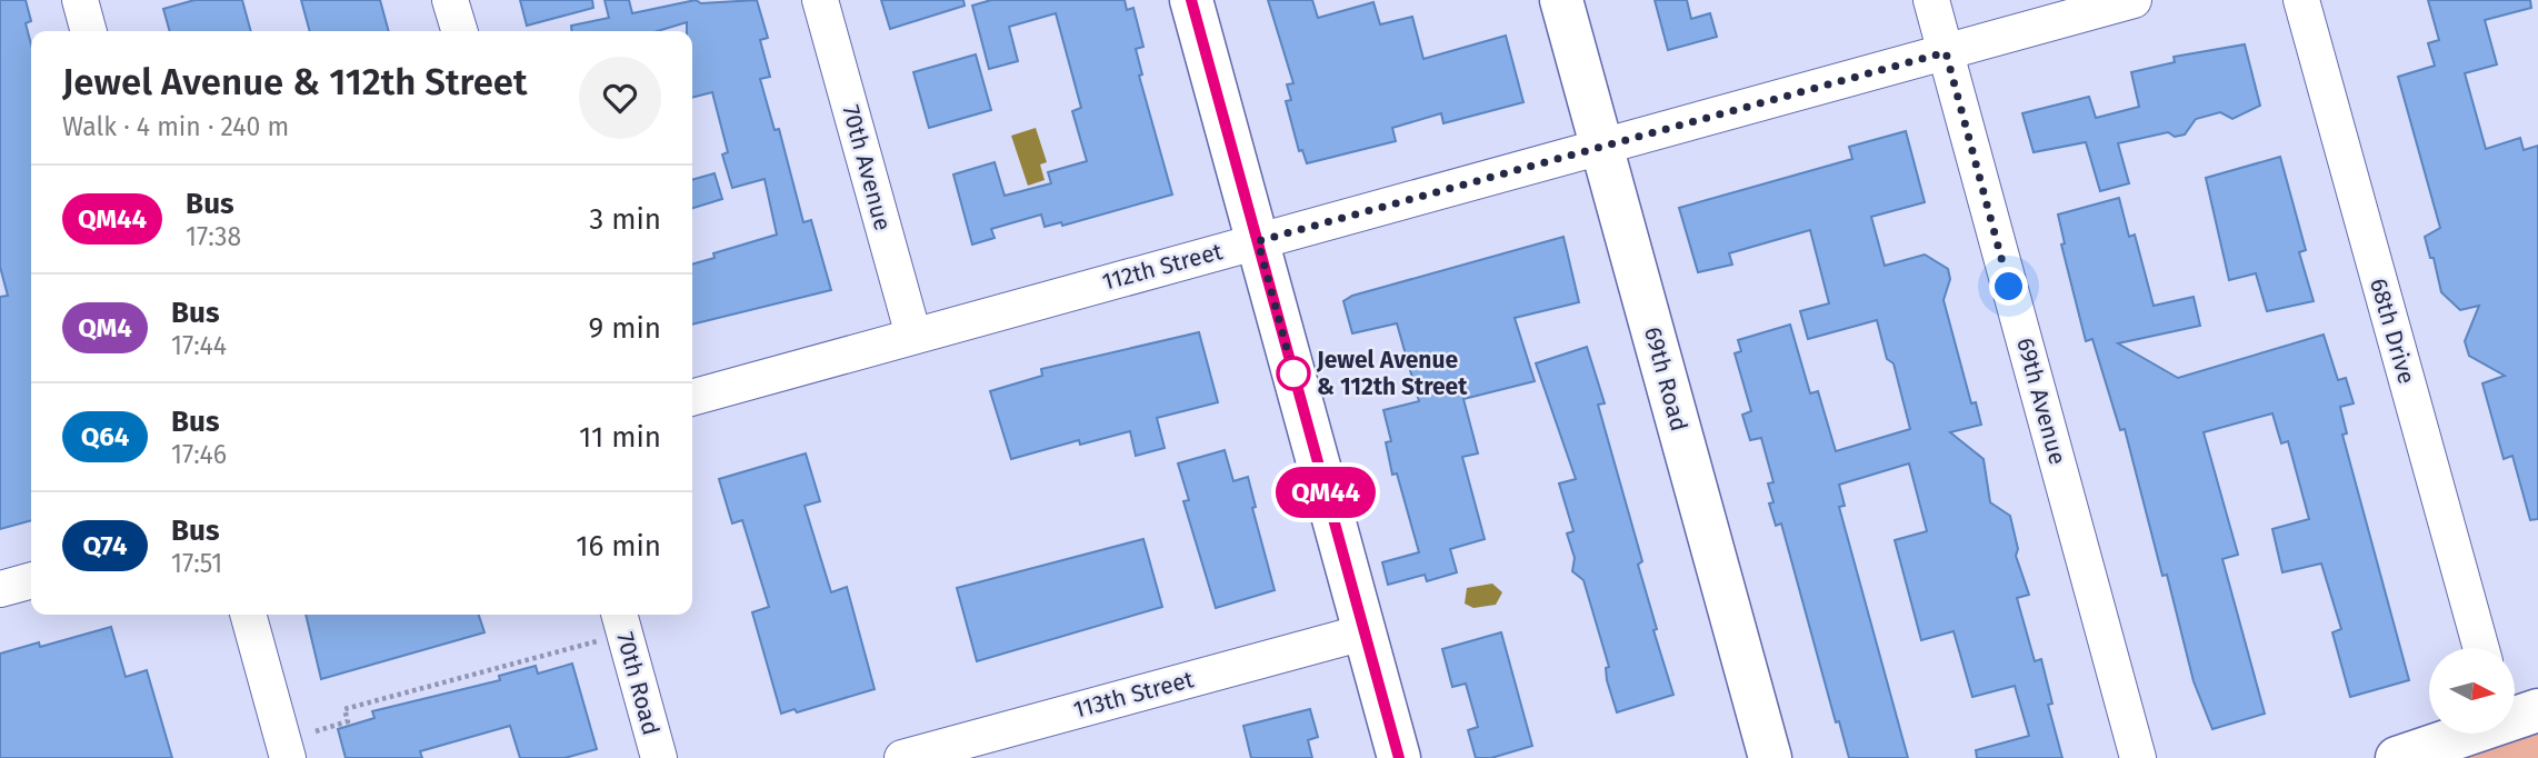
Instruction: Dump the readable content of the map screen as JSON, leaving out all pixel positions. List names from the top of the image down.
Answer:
{
  "streets": {
    "street": [
      "70th Avenue",
      "112th Street",
      "68th Drive",
      "69th Road",
      "69th Avenue",
      "70th Road",
      "113th Street"
    ]
  },
  "crossings": [
    ["70th Avenue", "112th Street"],
    ["112th Street", "69th Road"],
    ["112th Street", "69th Avenue"]
  ],
  "places": ["Jewel Avenue & 112th Street"],
  "lines": ["bus line QM44"],
  "north": "right",
  "page": {
    "on_map": "QM44",
    "heading": ["Jewel Avenue & 112th Street", "Walk · 4 min · 240 m"],
    "list": [
      {
        "mark": "QM44",
        "name": "Bus",
        "note": "17:38",
        "value": "3 min"
      },
      {
        "mark": "QM4",
        "name": "Bus",
        "note": "17:44",
        "value": "9 min"
      },
      {
        "mark": "Q64",
        "name": "Bus",
        "note": "17:46",
        "value": "11 min"
      },
      {
        "mark": "Q74",
        "name": "Bus",
        "note": "17:51",
        "value": "16 min"
      }
    ]
  }
}
